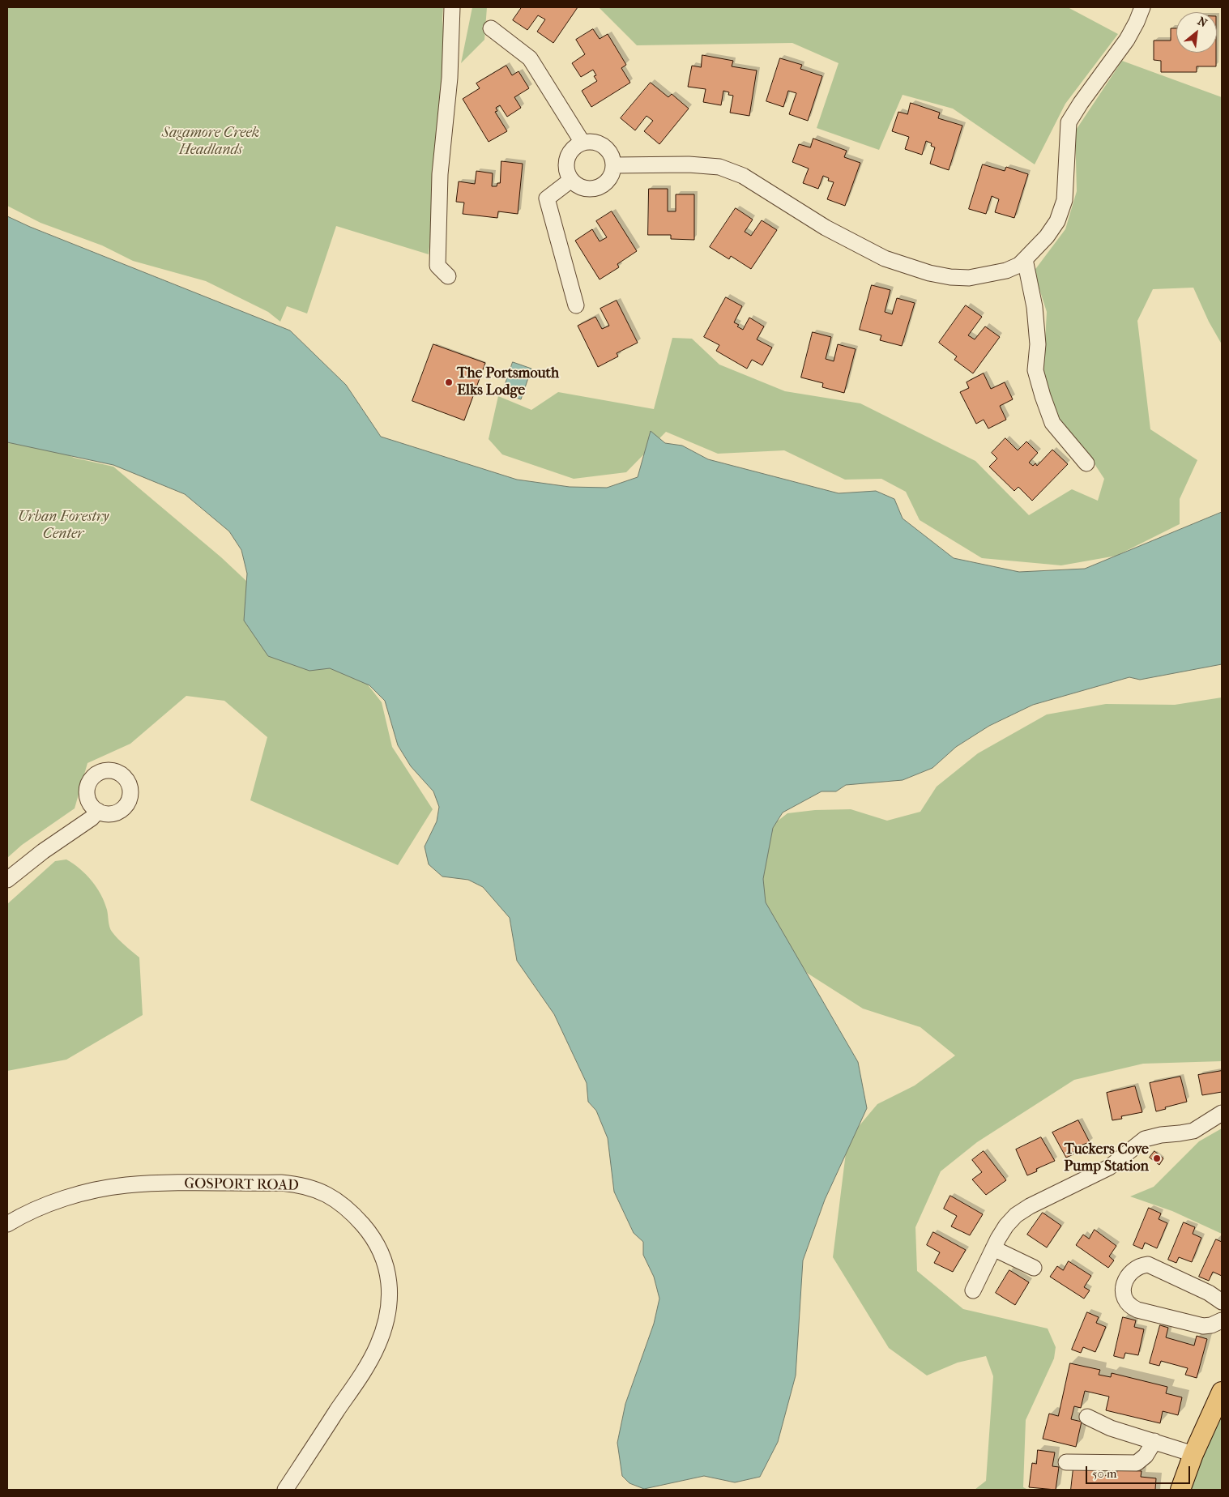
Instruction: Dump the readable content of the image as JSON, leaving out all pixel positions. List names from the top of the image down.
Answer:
{
  "streets": {
    "street": ["GOSPORT ROAD"]
  },
  "parks": ["Sagamore Creek Headlands", "Urban Forestry Center"],
  "places": ["The Portsmouth Elks Lodge", "Tuckers Cove Pump Station"],
  "scale_bar": "50 m",
  "north": "top right"
}
